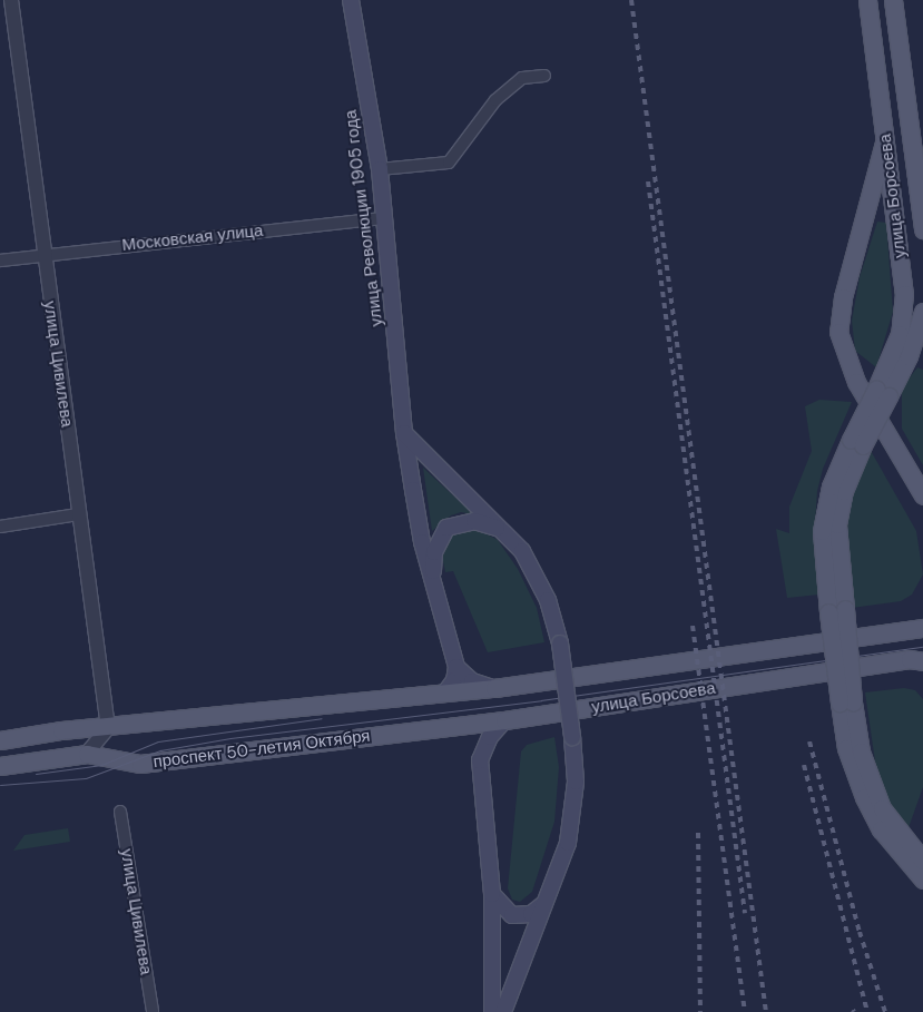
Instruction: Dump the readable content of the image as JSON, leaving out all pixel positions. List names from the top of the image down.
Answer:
{
  "streets": {
    "main road": ["улица Борсоева", "улица Революции 1905 года", "проспект 50-летия Октября"],
    "street": ["Московская улица", "улица Цивилева"]
  },
  "crossings": [
    ["улица Борсоева", "проспект 50-летия Октября"],
    ["улица Революции 1905 года", "Московская улица"],
    ["Московская улица", "улица Цивилева"]
  ]
}
